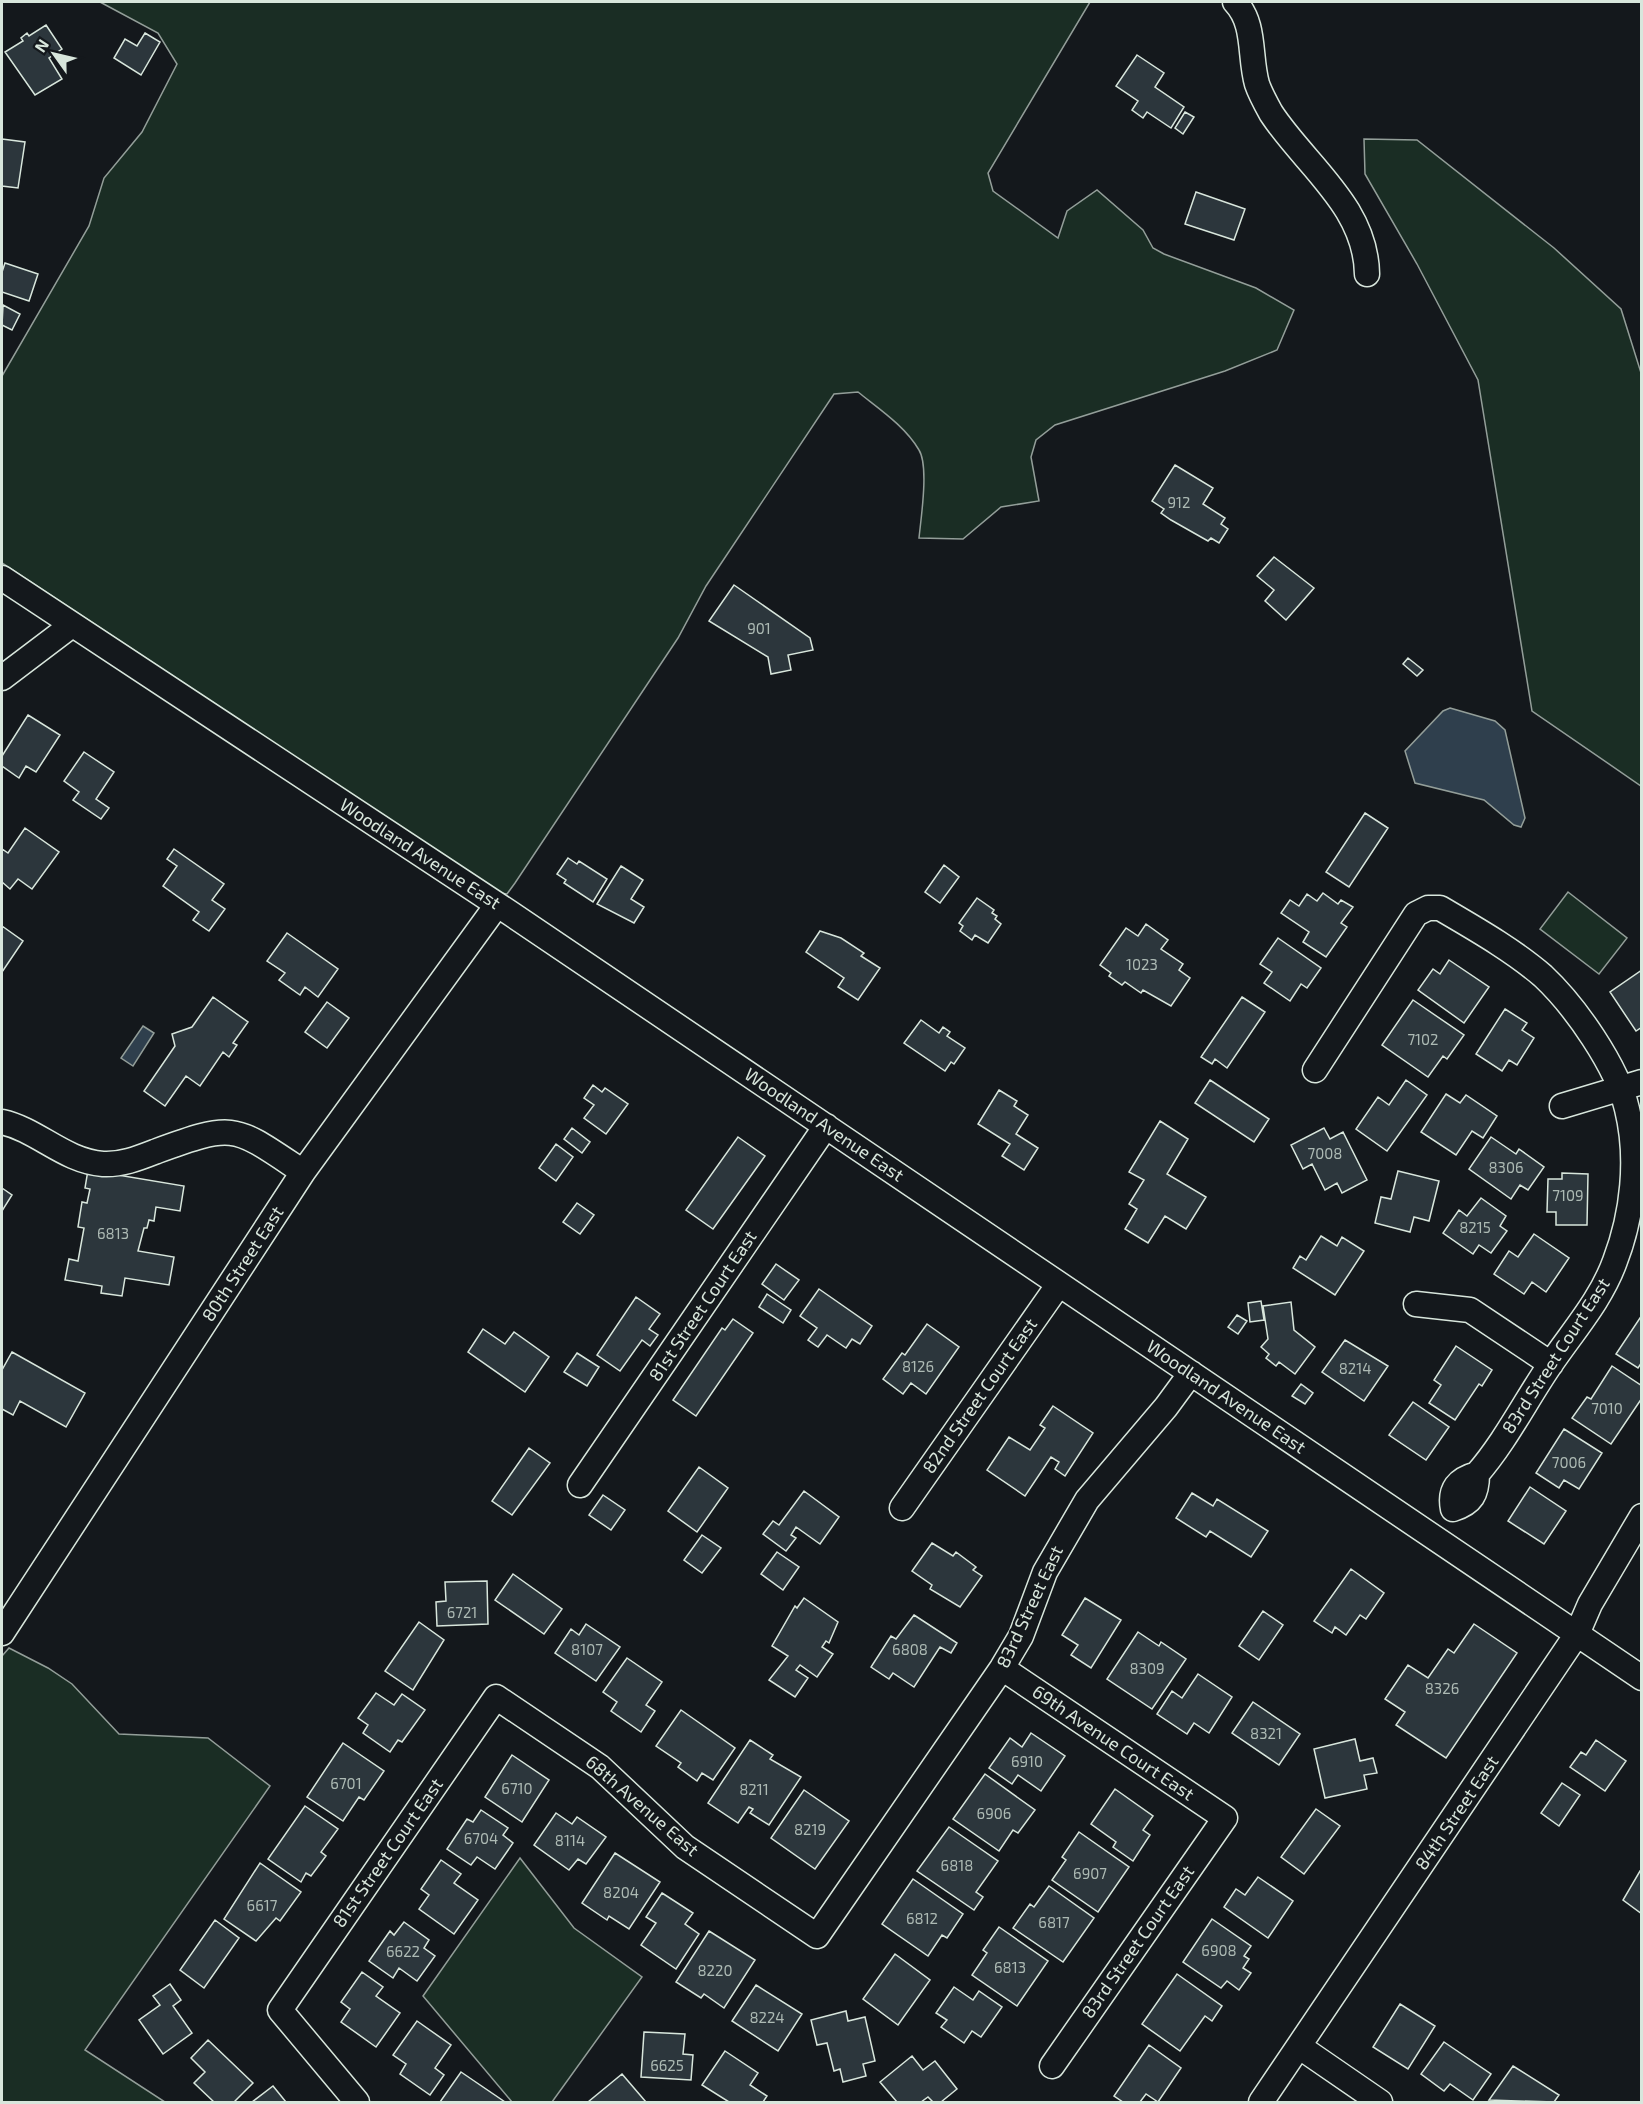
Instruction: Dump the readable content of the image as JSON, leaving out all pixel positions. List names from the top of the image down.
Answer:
{
  "streets": {
    "street": [
      "Woodland Avenue East",
      "80th Street East",
      "81st Street Court East",
      "83rd Street Court East",
      "82nd Street Court East",
      "83rd Street East",
      "69th Avenue Court East",
      "68th Avenue East",
      "84th Street East"
    ]
  },
  "crossings": [
    ["Woodland Avenue East", "80th Street East"],
    ["Woodland Avenue East", "81st Street Court East"],
    ["Woodland Avenue East", "83rd Street Court East"],
    ["Woodland Avenue East", "82nd Street Court East"],
    ["Woodland Avenue East", "83rd Street East"],
    ["Woodland Avenue East", "84th Street East"],
    ["81st Street Court East", "68th Avenue East"],
    ["83rd Street Court East", "69th Avenue Court East"],
    ["83rd Street East", "69th Avenue Court East"],
    ["83rd Street East", "68th Avenue East"]
  ],
  "house_numbers": [
    "912",
    "901",
    "1023",
    "7102",
    "7008",
    "8306",
    "7109",
    "8215",
    "6813",
    "8126",
    "8214",
    "7010",
    "7006",
    "6721",
    "8107",
    "6808",
    "8309",
    "8326",
    "8321",
    "6910",
    "6701",
    "6710",
    "8211",
    "6906",
    "8219",
    "6704",
    "8114",
    "6818",
    "6907",
    "8204",
    "6617",
    "6812",
    "6817",
    "6908",
    "6622",
    "6813",
    "8220",
    "8224",
    "6625"
  ],
  "north": "top left"
}
